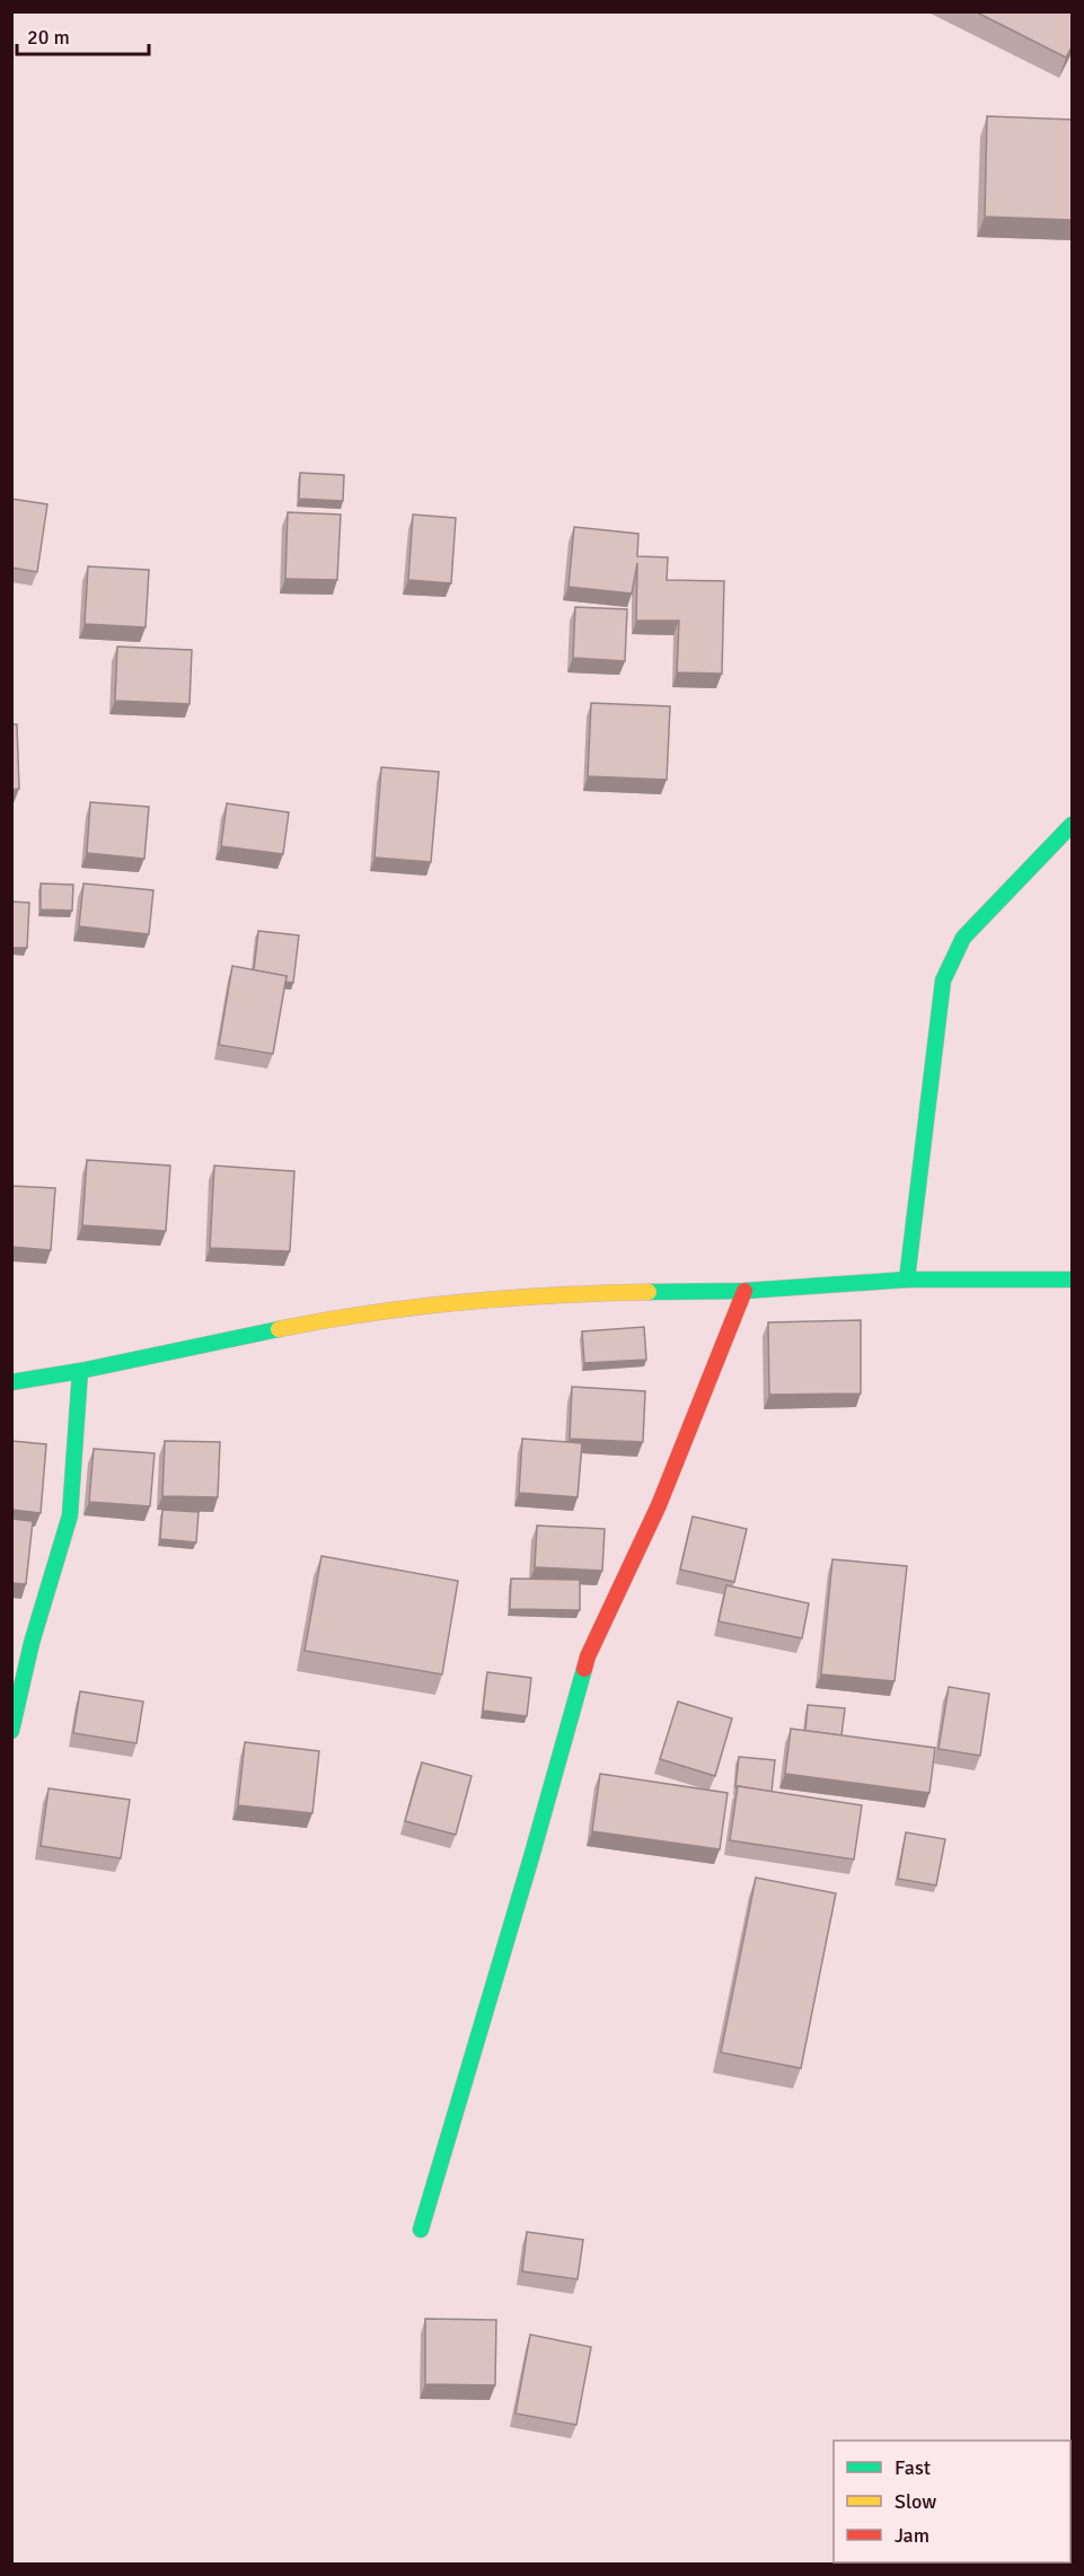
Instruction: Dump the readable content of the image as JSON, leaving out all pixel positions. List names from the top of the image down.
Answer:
{
  "legend": ["Fast", "Slow", "Jam"],
  "scale_bar": "20 m"
}
